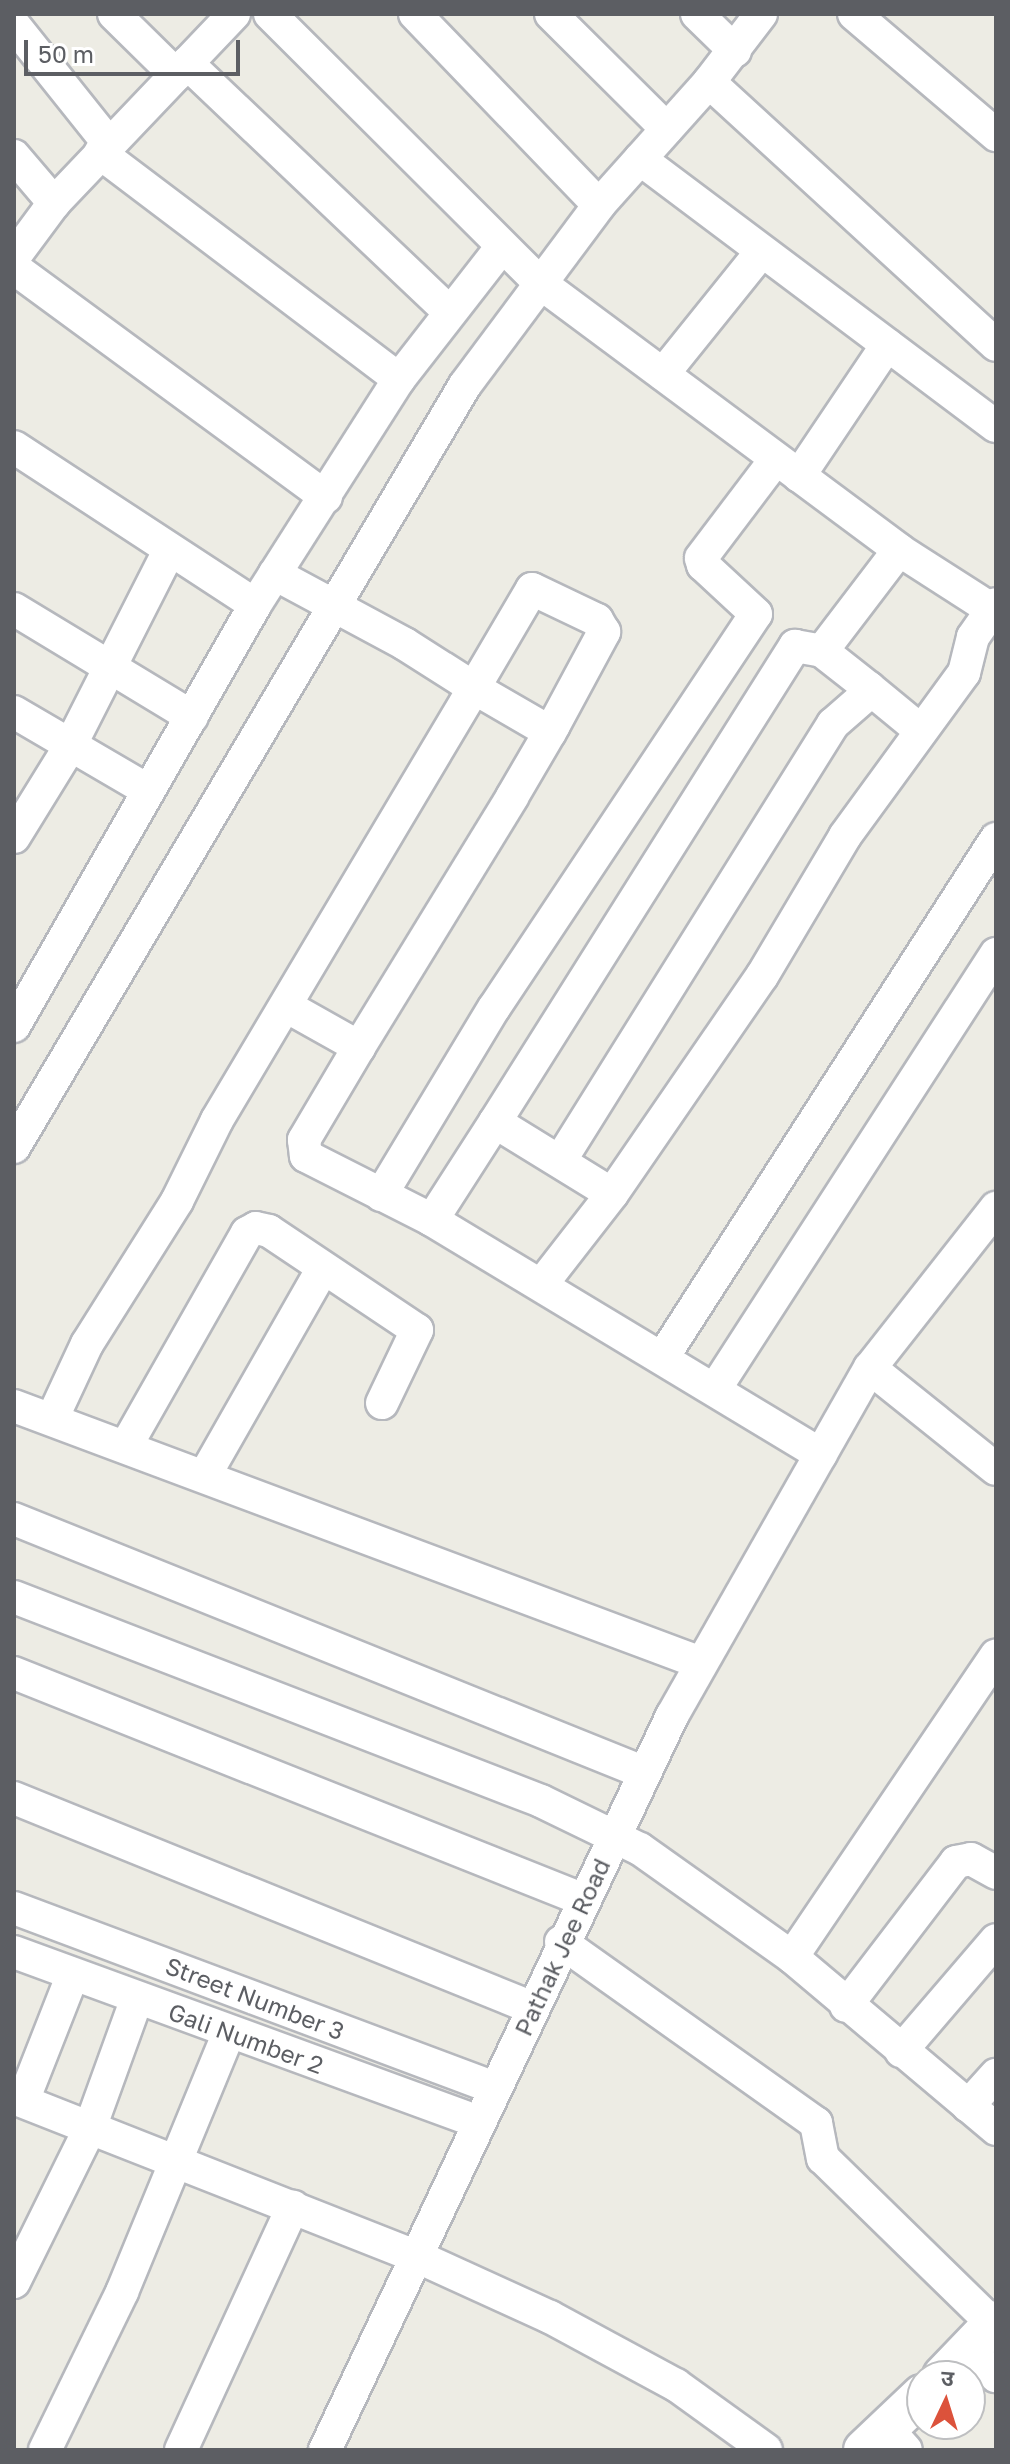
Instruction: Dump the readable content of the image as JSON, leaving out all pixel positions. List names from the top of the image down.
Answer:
{
  "streets": {
    "street": ["Pathak Jee Road", "Street Number 3", "Gali Number 2"]
  },
  "crossings": [
    ["Pathak Jee Road", "Street Number 3"],
    ["Pathak Jee Road", "Gali Number 2"]
  ],
  "scale_bar": "50 m",
  "north": "top"
}
